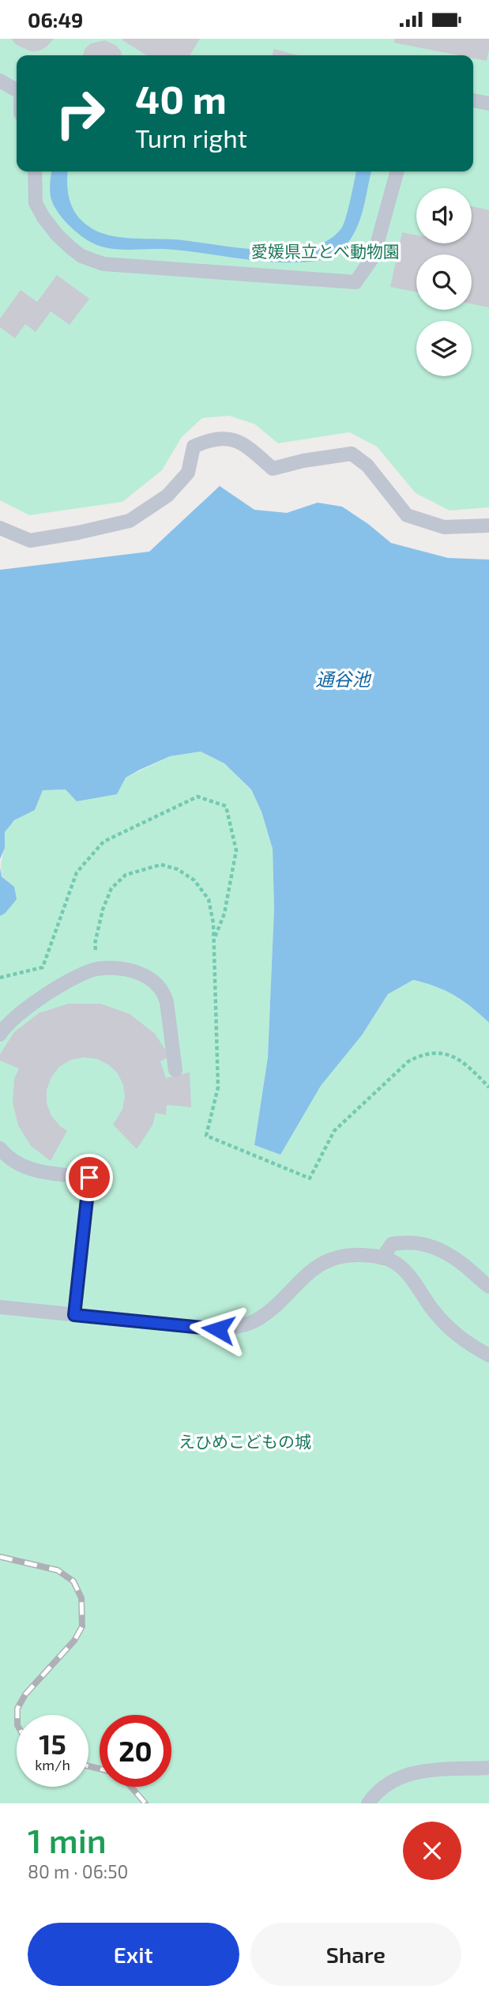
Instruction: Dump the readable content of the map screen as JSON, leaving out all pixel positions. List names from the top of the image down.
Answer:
{
  "water": ["通谷池"],
  "parks": ["愛媛県立とべ動物園", "えひめこどもの城"],
  "page": {
    "status": "06:49",
    "turn": ["40 m", "Turn right"],
    "speed": "15 km/h",
    "limit": "20",
    "heading": ["1 min", "80 m · 06:50"],
    "buttons": ["Exit", "Share"]
  }
}
